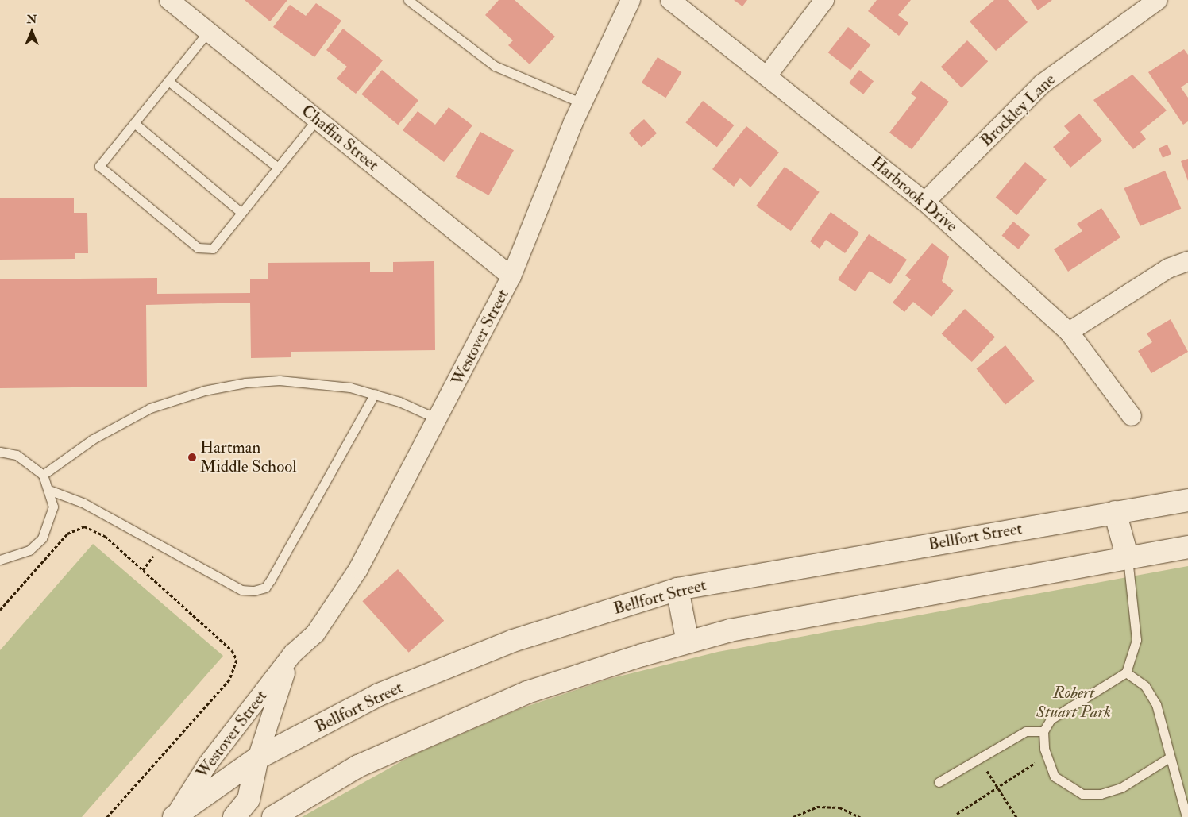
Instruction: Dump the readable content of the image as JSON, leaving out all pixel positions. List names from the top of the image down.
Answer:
{
  "streets": {
    "main road": ["Bellfort Street"],
    "street": [
      "Brockley Lane",
      "Chaffin Street",
      "Harbrook Drive",
      "Westover Street"
    ]
  },
  "crossings": [
    ["Brockley Lane", "Harbrook Drive"],
    ["Chaffin Street", "Westover Street"],
    ["Westover Street", "Bellfort Street"]
  ],
  "parks": ["Robert Stuart Park"],
  "places": ["Hartman Middle School"],
  "north": "top"
}
